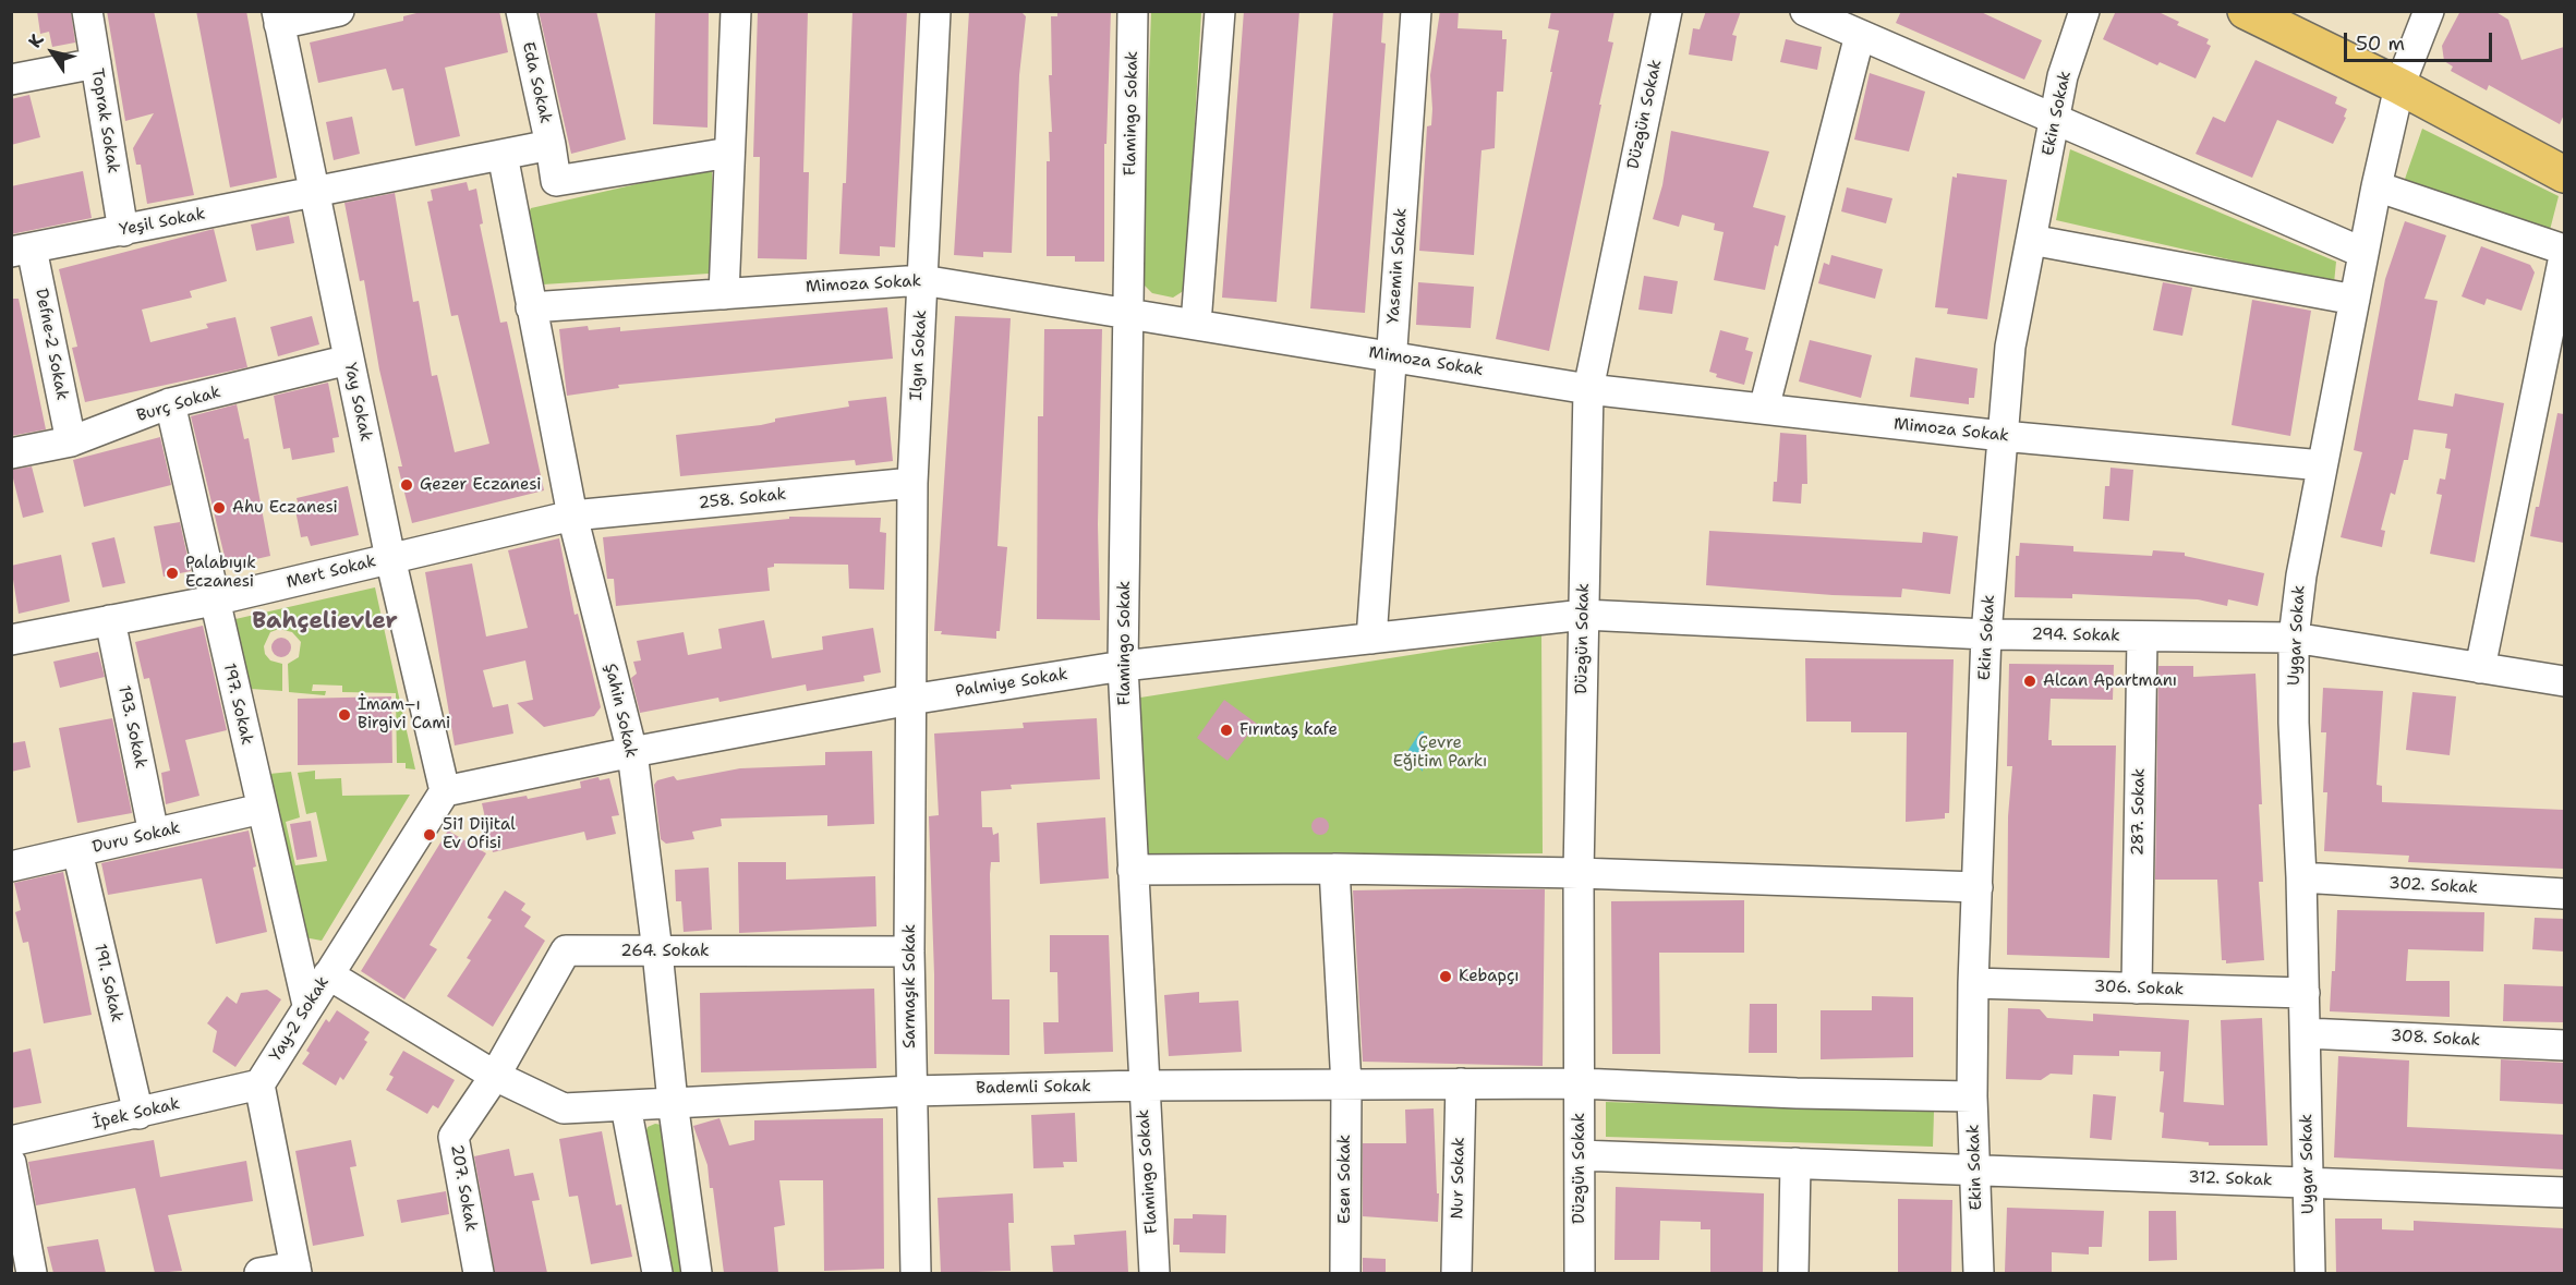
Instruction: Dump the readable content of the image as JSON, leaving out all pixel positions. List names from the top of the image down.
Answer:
{
  "streets": {
    "street": [
      "Eda Sokak",
      "Flamingo Sokak",
      "Ekin Sokak",
      "Düzgün Sokak",
      "Toprak Sokak",
      "Yeşil Sokak",
      "Yasemin Sokak",
      "Mimoza Sokak",
      "Defne-2 Sokak",
      "Ilgın Sokak",
      "Yay Sokak",
      "Burç Sokak",
      "258. Sokak",
      "Mert Sokak",
      "294. Sokak",
      "Uygar Sokak",
      "Palmiye Sokak",
      "197. Sokak",
      "Şahin Sokak",
      "193. Sokak",
      "287. Sokak",
      "Duru Sokak",
      "302. Sokak",
      "264. Sokak",
      "191. Sokak",
      "Sarmaşık Sokak",
      "306. Sokak",
      "Yay-2 Sokak",
      "308. Sokak",
      "Bademli Sokak",
      "İpek Sokak",
      "Nur Sokak",
      "Esen Sokak",
      "312. Sokak",
      "207. Sokak"
    ]
  },
  "crossings": [
    ["Eda Sokak", "Yeşil Sokak"],
    ["Eda Sokak", "Yay Sokak"],
    ["Eda Sokak", "Şahin Sokak"],
    ["Flamingo Sokak", "Mimoza Sokak"],
    ["Flamingo Sokak", "Palmiye Sokak"],
    ["Flamingo Sokak", "Bademli Sokak"],
    ["Ekin Sokak", "Mimoza Sokak"],
    ["Ekin Sokak", "294. Sokak"],
    ["Ekin Sokak", "306. Sokak"],
    ["Ekin Sokak", "Bademli Sokak"],
    ["Ekin Sokak", "312. Sokak"],
    ["Düzgün Sokak", "Mimoza Sokak"],
    ["Düzgün Sokak", "294. Sokak"],
    ["Düzgün Sokak", "Palmiye Sokak"],
    ["Düzgün Sokak", "Bademli Sokak"],
    ["Düzgün Sokak", "312. Sokak"],
    ["Toprak Sokak", "Yeşil Sokak"],
    ["Yeşil Sokak", "Defne-2 Sokak"],
    ["Yeşil Sokak", "Yay Sokak"],
    ["Yasemin Sokak", "Mimoza Sokak"],
    ["Yasemin Sokak", "Palmiye Sokak"],
    ["Mimoza Sokak", "Ilgın Sokak"],
    ["Mimoza Sokak", "Uygar Sokak"],
    ["Mimoza Sokak", "Şahin Sokak"],
    ["Defne-2 Sokak", "Burç Sokak"],
    ["Ilgın Sokak", "258. Sokak"],
    ["Ilgın Sokak", "Palmiye Sokak"],
    ["Ilgın Sokak", "Sarmaşık Sokak"],
    ["Yay Sokak", "Burç Sokak"],
    ["Yay Sokak", "Mert Sokak"],
    ["Yay Sokak", "Palmiye Sokak"],
    ["Yay Sokak", "Yay-2 Sokak"],
    ["Burç Sokak", "197. Sokak"],
    ["258. Sokak", "Mert Sokak"],
    ["258. Sokak", "Şahin Sokak"],
    ["Mert Sokak", "197. Sokak"],
    ["Mert Sokak", "Şahin Sokak"],
    ["Mert Sokak", "193. Sokak"],
    ["294. Sokak", "Uygar Sokak"],
    ["294. Sokak", "Palmiye Sokak"],
    ["294. Sokak", "287. Sokak"],
    ["Uygar Sokak", "302. Sokak"],
    ["Uygar Sokak", "306. Sokak"],
    ["Uygar Sokak", "308. Sokak"],
    ["Uygar Sokak", "312. Sokak"],
    ["Palmiye Sokak", "Şahin Sokak"],
    ["Palmiye Sokak", "Sarmaşık Sokak"],
    ["Palmiye Sokak", "Yay-2 Sokak"],
    ["197. Sokak", "Duru Sokak"],
    ["197. Sokak", "Yay-2 Sokak"],
    ["Şahin Sokak", "264. Sokak"],
    ["Şahin Sokak", "Bademli Sokak"],
    ["193. Sokak", "Duru Sokak"],
    ["287. Sokak", "306. Sokak"],
    ["Duru Sokak", "191. Sokak"],
    ["264. Sokak", "Sarmaşık Sokak"],
    ["264. Sokak", "Bademli Sokak"],
    ["264. Sokak", "207. Sokak"],
    ["191. Sokak", "İpek Sokak"],
    ["Sarmaşık Sokak", "Bademli Sokak"],
    ["Yay-2 Sokak", "Bademli Sokak"],
    ["Yay-2 Sokak", "İpek Sokak"],
    ["Bademli Sokak", "Nur Sokak"],
    ["Bademli Sokak", "Esen Sokak"],
    ["Bademli Sokak", "207. Sokak"]
  ],
  "districts": ["Bahçelievler"],
  "parks": ["Çevre Eğitim Parkı"],
  "places": [
    "Gezer Eczanesi",
    "Ahu Eczanesi",
    "Palabıyık Eczanesi",
    "Alcan Apartmanı",
    "İmam–ı Birgivi Cami",
    "Fırıntaş kafe",
    "5i1 Dijital Ev Ofisi",
    "Kebapçı"
  ],
  "scale_bar": "50 m",
  "north": "top left"
}
